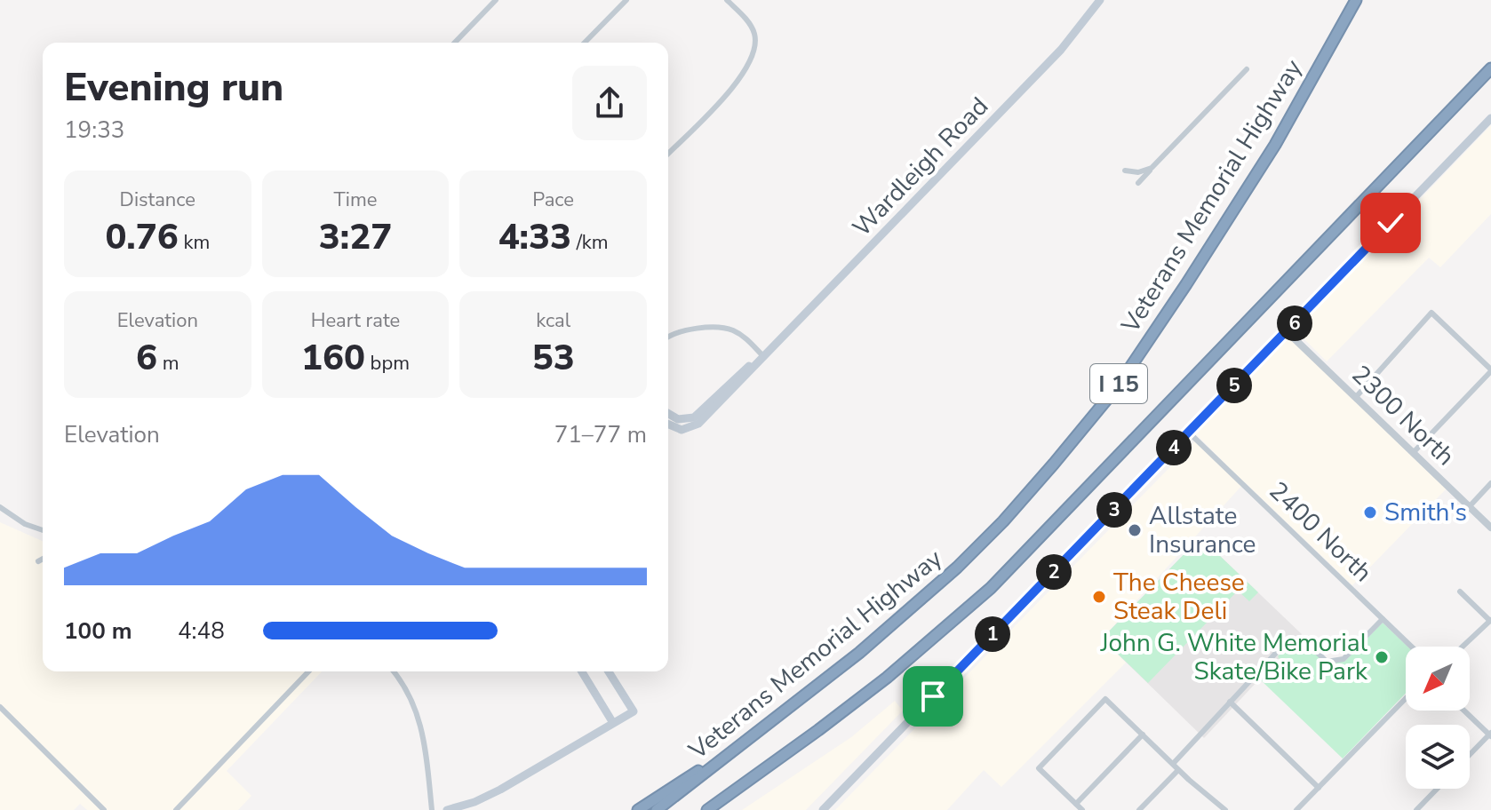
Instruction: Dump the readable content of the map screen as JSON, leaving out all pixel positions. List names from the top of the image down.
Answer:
{
  "streets": {
    "highway": ["Veterans Memorial Highway", "I 15"],
    "main road": ["Wardleigh Road"],
    "street": ["2300 North", "2400 North"]
  },
  "places": [
    "Smith's",
    "Allstate Insurance",
    "The Cheese Steak Deli",
    "John G. White Memorial Skate/Bike Park"
  ],
  "north": "bottom left",
  "page": {
    "heading": ["Evening run", "19:33"],
    "stats": [
      ["Distance", "0.76 km"],
      ["Time", "3:27"],
      ["Pace", "4:33 /km"],
      ["Elevation", "6 m"],
      ["Heart rate", "160 bpm"],
      ["kcal", "53"]
    ],
    "pins": [
      "6",
      "5",
      "4",
      "3",
      "2",
      "1"
    ],
    "chart": ["Elevation", "71–77 m"],
    "list": [
      {
        "name": "100 m",
        "note": "4:48"
      }
    ]
  }
}
